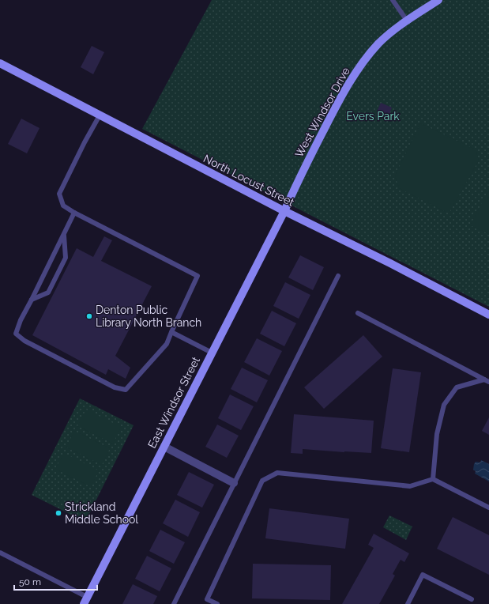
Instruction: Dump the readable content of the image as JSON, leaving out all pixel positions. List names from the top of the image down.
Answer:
{
  "streets": {
    "street": ["West Windsor Drive", "North Locust Street", "East Windsor Street"]
  },
  "crossings": [
    ["West Windsor Drive", "North Locust Street"],
    ["West Windsor Drive", "East Windsor Street"],
    ["North Locust Street", "East Windsor Street"]
  ],
  "parks": ["Evers Park"],
  "places": ["Denton Public Library North Branch", "Strickland Middle School"],
  "scale_bar": "50 m"
}
